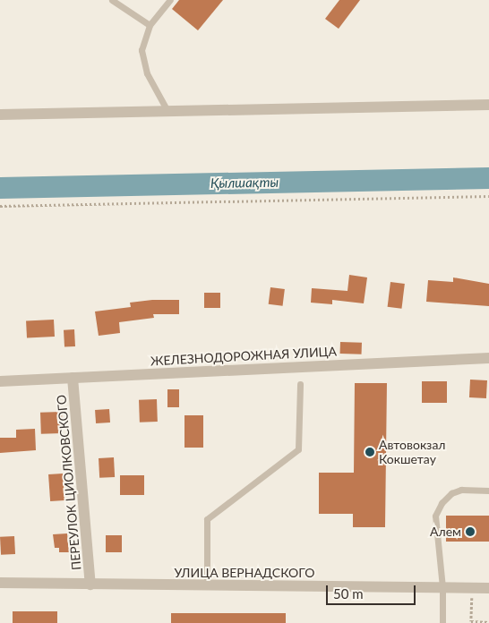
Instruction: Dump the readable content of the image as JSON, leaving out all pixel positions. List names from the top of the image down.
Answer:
{
  "streets": {
    "street": ["ЖЕЛЕЗНОДОРОЖНАЯ УЛИЦА", "ПЕРЕУЛОК ЦИОЛКОВСКОГО", "УЛИЦА ВЕРНАДСКОГО"]
  },
  "crossings": [
    ["ЖЕЛЕЗНОДОРОЖНАЯ УЛИЦА", "ПЕРЕУЛОК ЦИОЛКОВСКОГО"],
    ["ПЕРЕУЛОК ЦИОЛКОВСКОГО", "УЛИЦА ВЕРНАДСКОГО"]
  ],
  "water": ["Қылшақты"],
  "places": ["Автовокзал Кокшетау", "Алем"],
  "scale_bar": "50 m"
}
